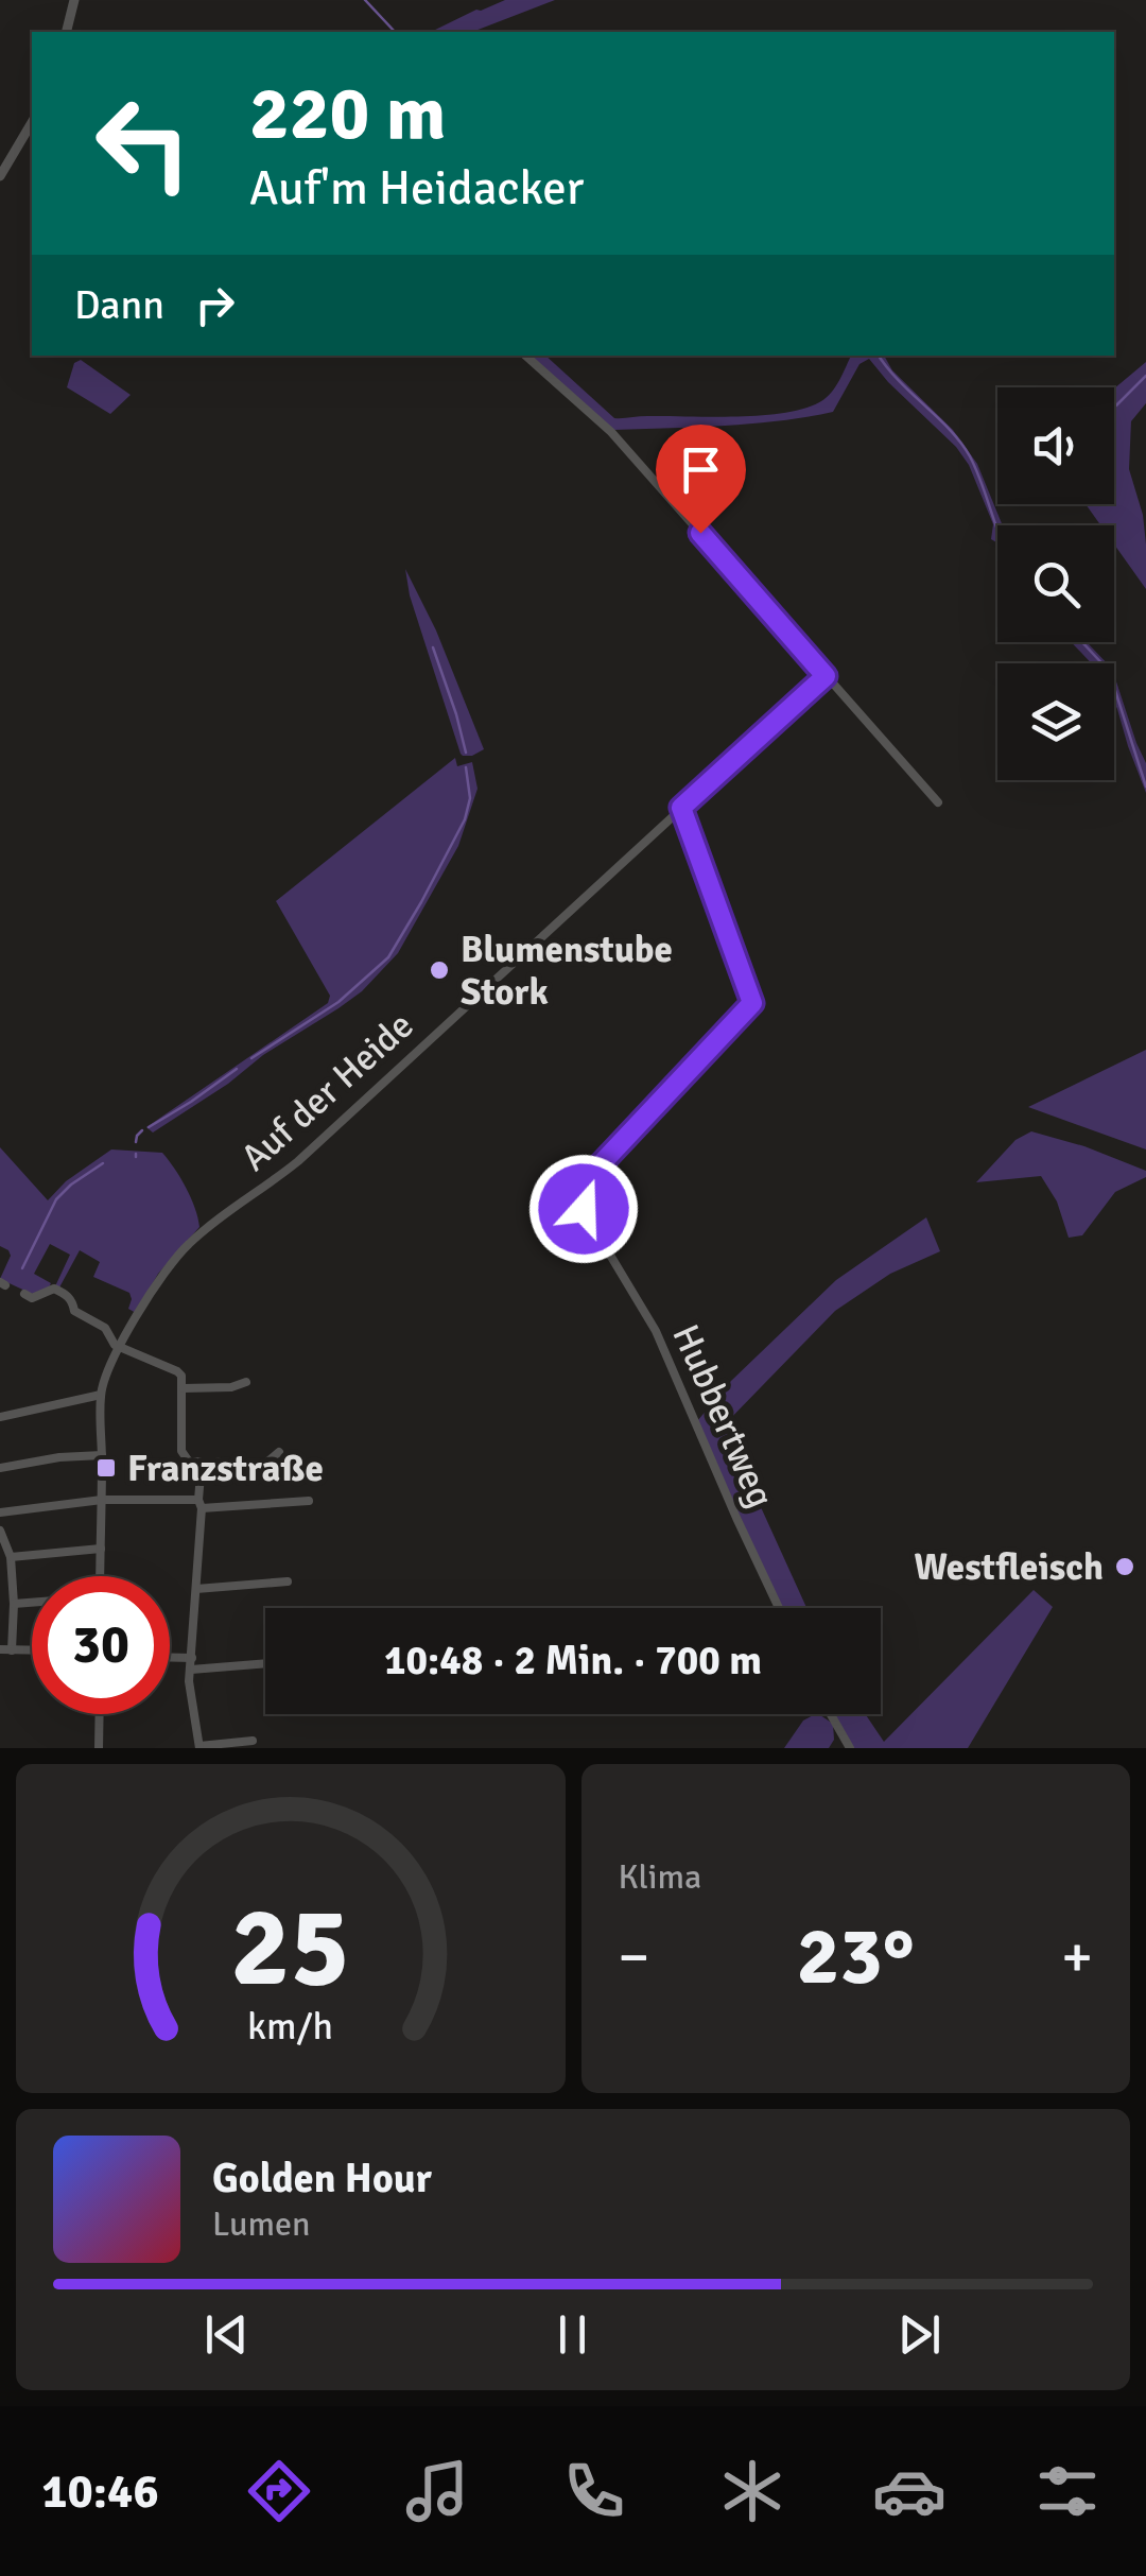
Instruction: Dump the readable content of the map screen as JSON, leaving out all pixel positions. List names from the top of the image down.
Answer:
{
  "streets": {
    "street": ["Auf der Heide", "Hubbertweg"]
  },
  "crossings": [
    ["Auf der Heide", "Hubbertweg"]
  ],
  "places": {
    "other": ["Blumenstube Stork", "Westfleisch"],
    "transit": ["Franzstraße"]
  },
  "page": {
    "turn": ["220 m", "Auf'm Heidacker"],
    "then": "Dann",
    "limit": "30",
    "trip": "10:48 · 2 Min. · 700 m",
    "tile": "Klima",
    "heat": ["−", "23°", "+"],
    "song": ["Golden Hour", "Lumen"],
    "tabs": "10:46",
    "gauge": ["25", "km/h"]
  }
}
